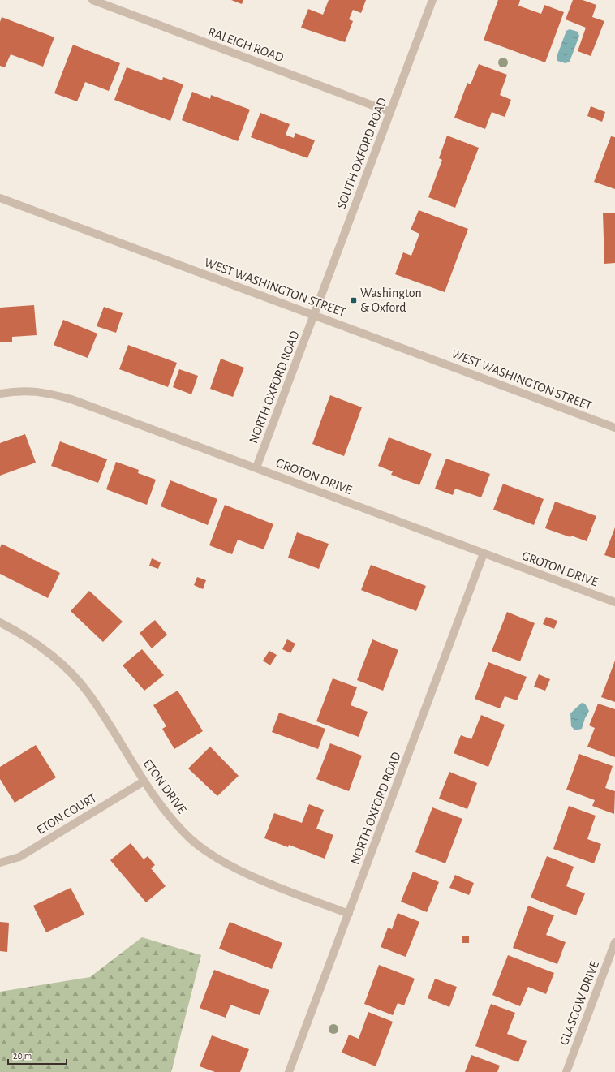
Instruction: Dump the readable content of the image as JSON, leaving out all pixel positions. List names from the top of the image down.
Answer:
{
  "streets": {
    "street": [
      "RALEIGH ROAD",
      "SOUTH OXFORD ROAD",
      "WEST WASHINGTON STREET",
      "NORTH OXFORD ROAD",
      "GROTON DRIVE",
      "ETON DRIVE",
      "ETON COURT",
      "GLASGOW DRIVE"
    ]
  },
  "crossings": [
    ["RALEIGH ROAD", "SOUTH OXFORD ROAD"],
    ["SOUTH OXFORD ROAD", "WEST WASHINGTON STREET"],
    ["SOUTH OXFORD ROAD", "NORTH OXFORD ROAD"],
    ["WEST WASHINGTON STREET", "NORTH OXFORD ROAD"],
    ["NORTH OXFORD ROAD", "GROTON DRIVE"],
    ["NORTH OXFORD ROAD", "ETON DRIVE"],
    ["ETON DRIVE", "ETON COURT"]
  ],
  "places": {
    "transit": ["Washington & Oxford"]
  },
  "scale_bar": "20 m"
}
